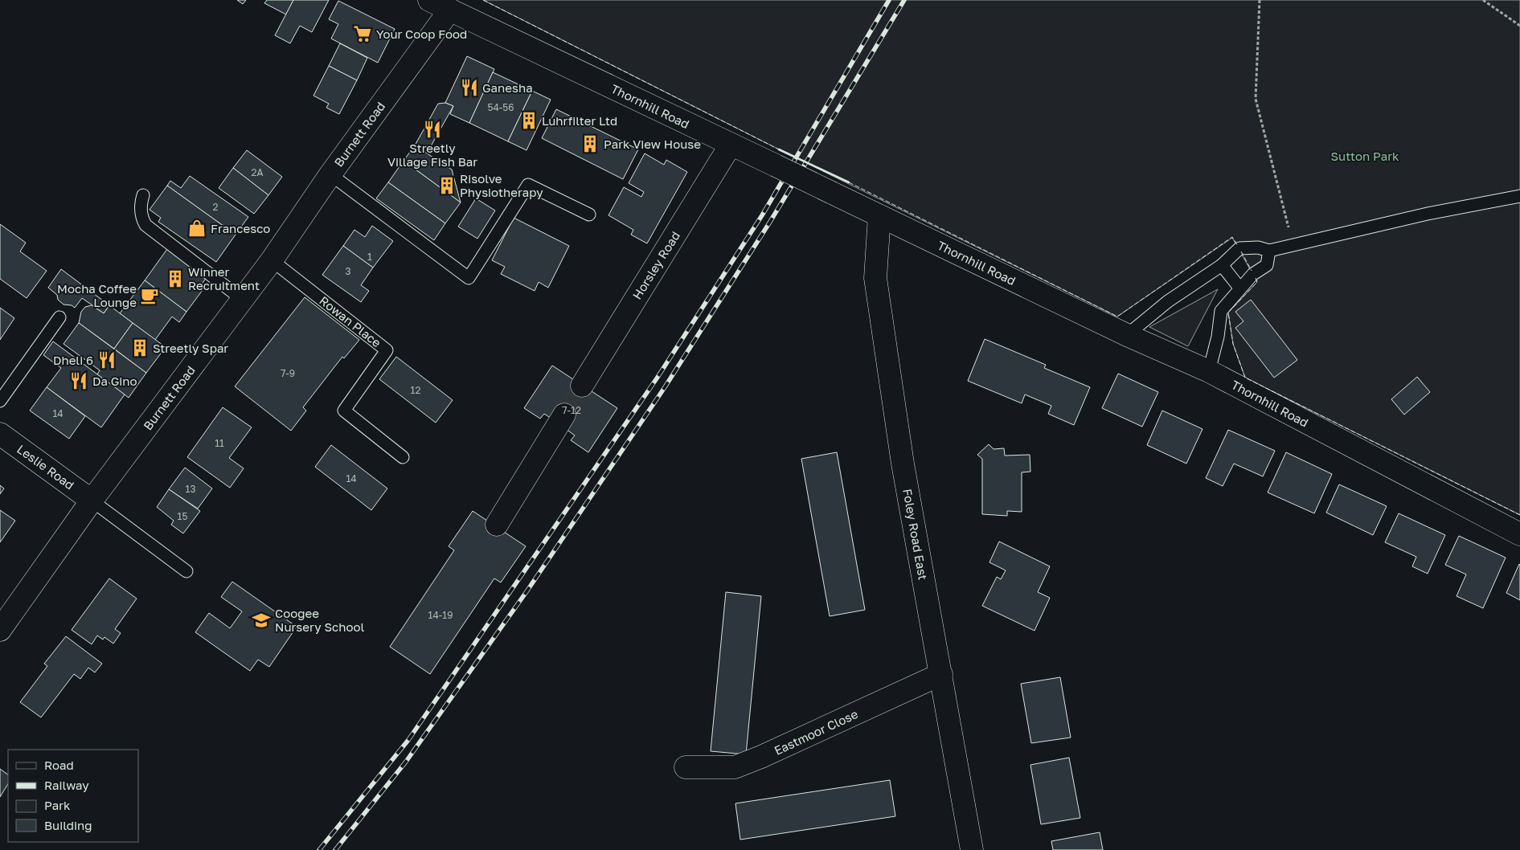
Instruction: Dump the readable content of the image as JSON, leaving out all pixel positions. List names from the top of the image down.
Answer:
{
  "streets": {
    "main road": [
      "Thornhill Road",
      "Burnett Road",
      "Horsley Road",
      "Leslie Road",
      "Foley Road East",
      "Eastmoor Close"
    ],
    "lane": ["Rowan Place"]
  },
  "crossings": [
    ["Thornhill Road", "Burnett Road"],
    ["Thornhill Road", "Horsley Road"],
    ["Thornhill Road", "Foley Road East"],
    ["Burnett Road", "Rowan Place"],
    ["Burnett Road", "Leslie Road"],
    ["Foley Road East", "Eastmoor Close"]
  ],
  "parks": ["Sutton Park"],
  "places": {
    "supermarket": ["Your Coop Food"],
    "restaurant": [
      "Ganesha",
      "Streetly Village Fish Bar",
      "Dheli 6",
      "Da Gino"
    ],
    "building": [
      "Luhrfilter Ltd",
      "Park View House",
      "Risolve Physiotherapy",
      "Winner Recruitment",
      "Streetly Spar"
    ],
    "shop": ["Francesco"],
    "cafe": ["Mocha Coffee Lounge"],
    "school or university": ["Coogee Nursery School"]
  },
  "house_numbers": [
    "54-56",
    "2A",
    "2",
    "1",
    "3",
    "7-9",
    "12",
    "7-12",
    "14",
    "11",
    "14",
    "13",
    "15",
    "14-19"
  ],
  "legend": [
    "Road",
    "Railway",
    "Park",
    "Building"
  ]
}
